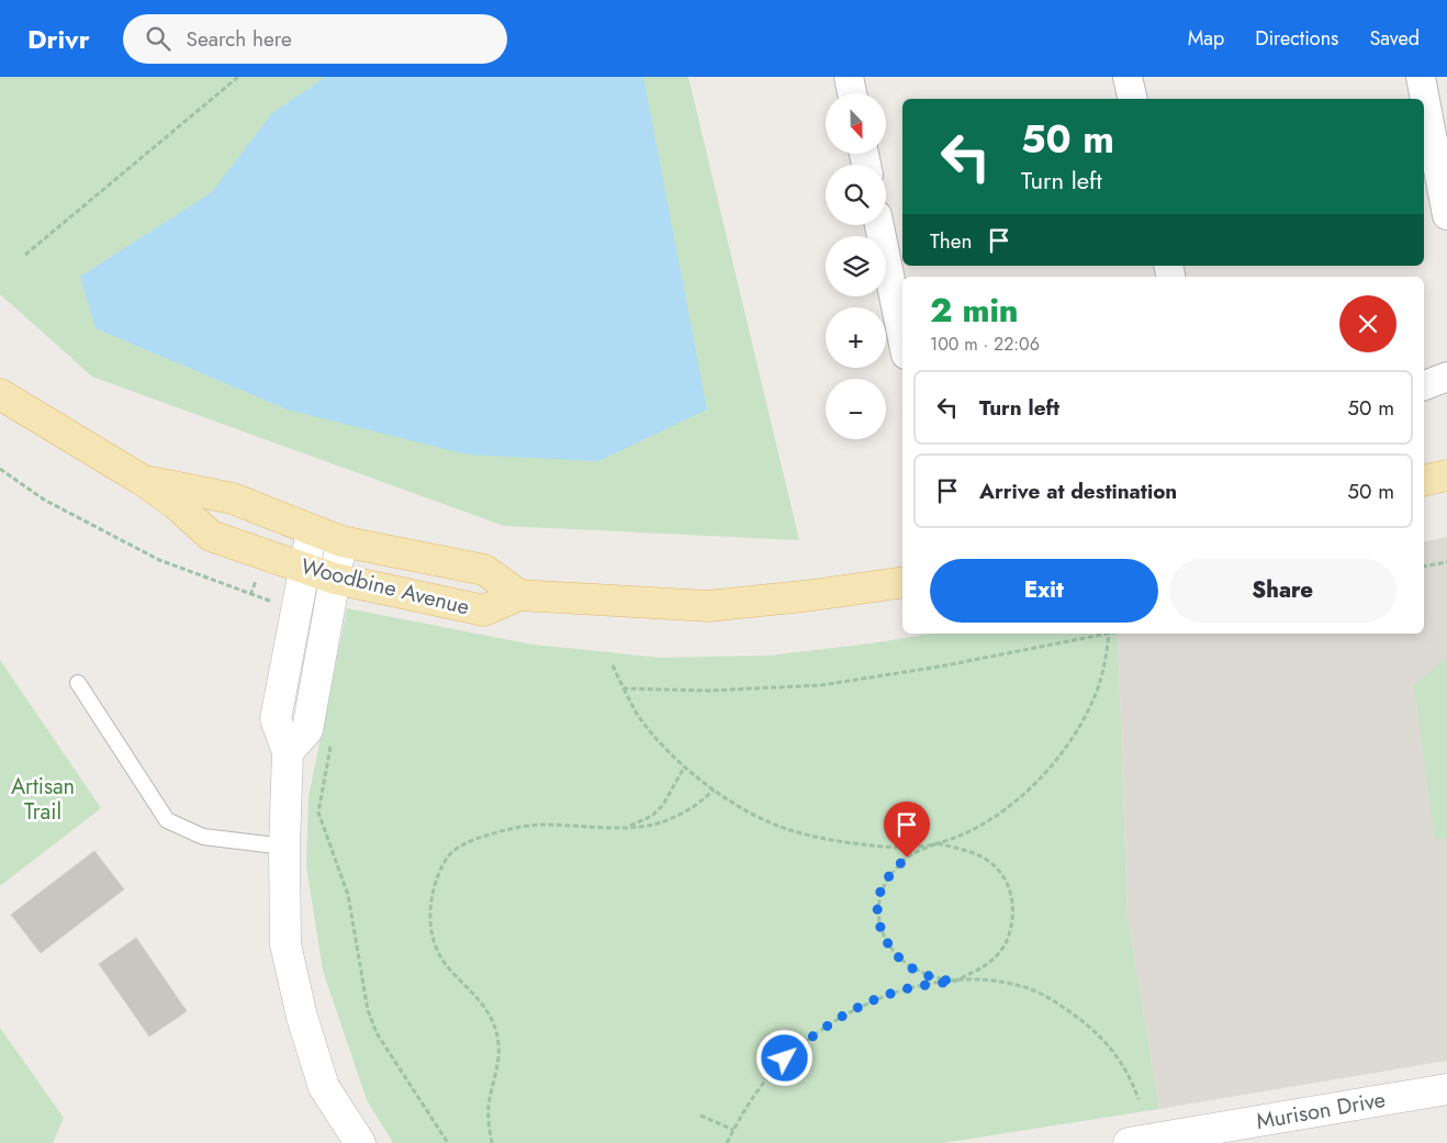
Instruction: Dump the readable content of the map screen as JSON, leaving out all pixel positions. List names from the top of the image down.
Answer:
{
  "streets": {
    "main road": ["Woodbine Avenue"],
    "street": ["Murison Drive"]
  },
  "parks": ["Artisan Trail"],
  "north": "bottom",
  "page": {
    "header": "Drivr",
    "search": "Search here",
    "nav": ["Map", "Directions", "Saved"],
    "map_buttons": ["+", "−"],
    "turn": ["50 m", "Turn left"],
    "then": "Then",
    "heading": ["2 min", "100 m · 22:06"],
    "list": [
      {
        "name": "Turn left",
        "value": "50 m"
      },
      {
        "name": "Arrive at destination",
        "value": "50 m"
      }
    ],
    "buttons": ["Exit", "Share"]
  }
}
